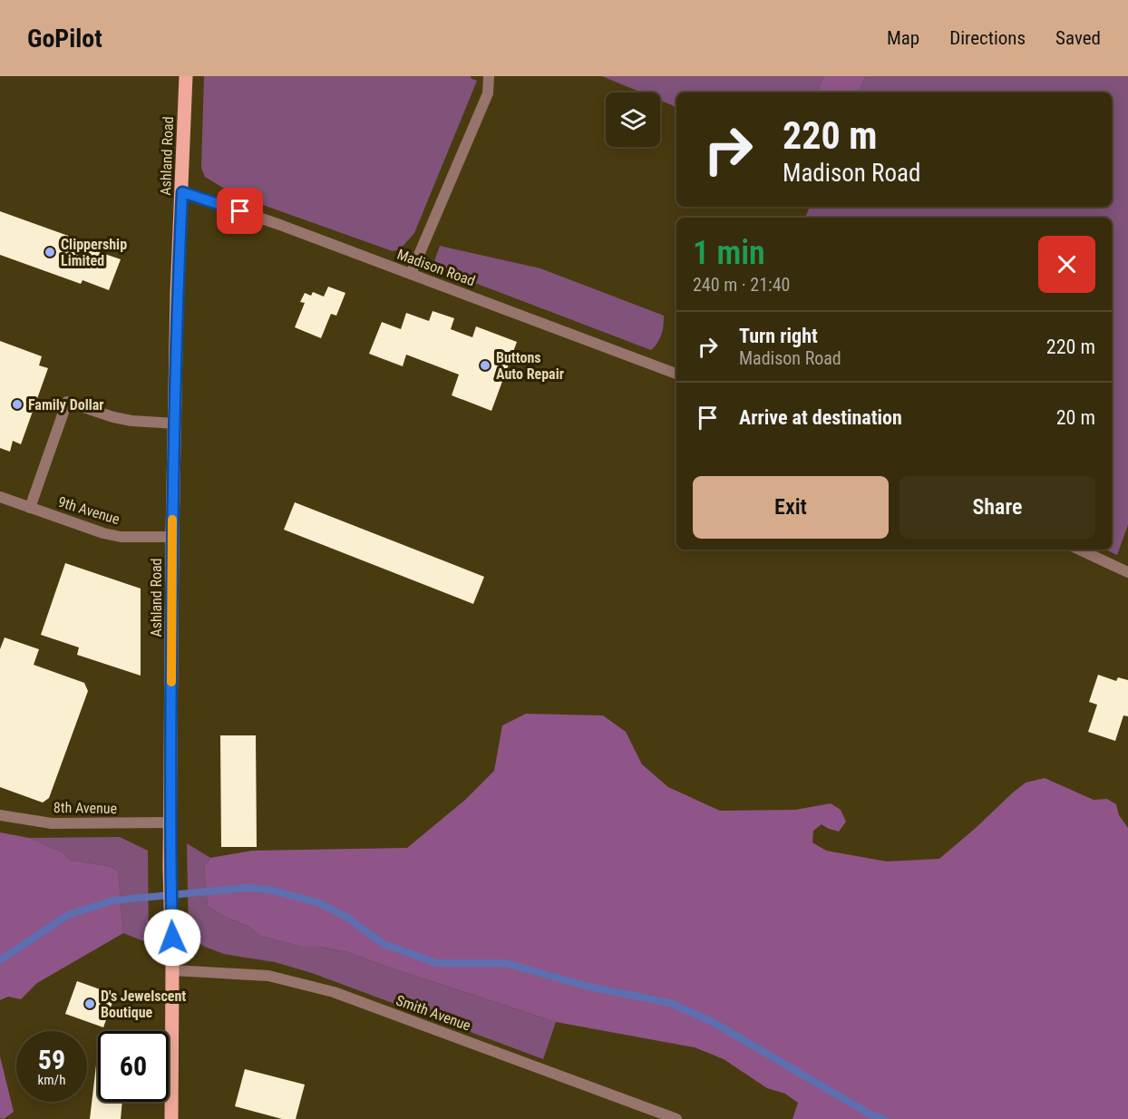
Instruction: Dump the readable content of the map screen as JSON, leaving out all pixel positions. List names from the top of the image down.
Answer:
{
  "streets": {
    "main road": ["Ashland Road"],
    "street": [
      "Madison Road",
      "9th Avenue",
      "8th Avenue",
      "Smith Avenue"
    ]
  },
  "crossings": [
    ["Ashland Road", "Madison Road"],
    ["Ashland Road", "9th Avenue"],
    ["Ashland Road", "8th Avenue"],
    ["Ashland Road", "Smith Avenue"]
  ],
  "places": [
    "Clippership Limited",
    "Buttons Auto Repair",
    "Family Dollar",
    "D's Jewelscent Boutique"
  ],
  "page": {
    "header": "GoPilot",
    "nav": ["Map", "Directions", "Saved"],
    "turn": ["220 m", "Madison Road"],
    "heading": ["1 min", "240 m · 21:40"],
    "list": [
      {
        "name": "Turn right",
        "note": "Madison Road",
        "value": "220 m"
      },
      {
        "name": "Arrive at destination",
        "value": "20 m"
      }
    ],
    "buttons": ["Exit", "Share"],
    "speed": "59 km/h",
    "limit": "60"
  }
}
